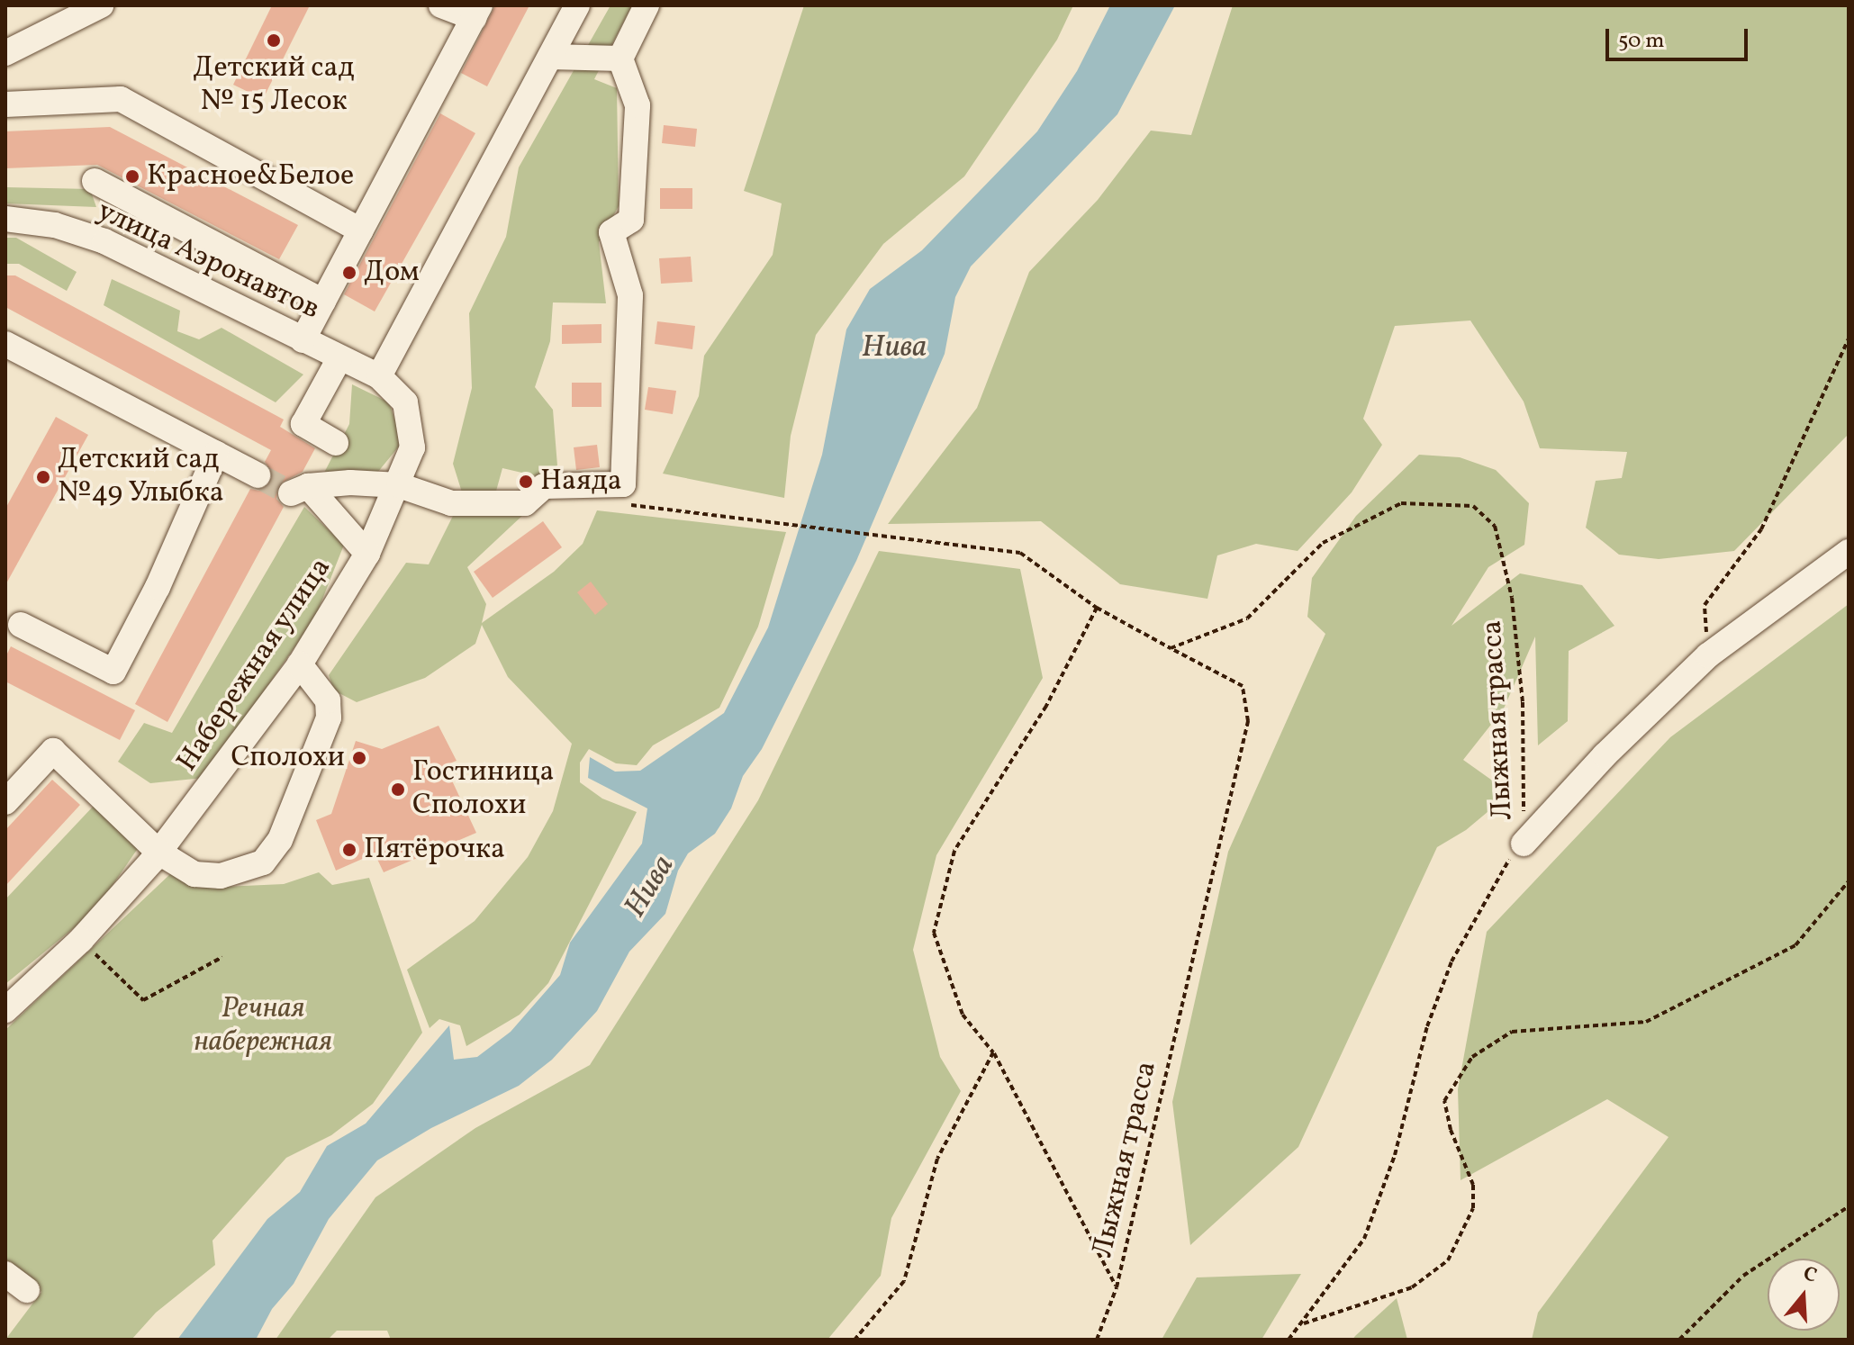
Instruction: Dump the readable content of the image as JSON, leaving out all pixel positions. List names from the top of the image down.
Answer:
{
  "streets": {
    "street": ["улица Аэронавтов", "Набережная улица"],
    "path": ["Лыжная трасса"]
  },
  "crossings": [
    ["улица Аэронавтов", "Набережная улица"]
  ],
  "water": ["Нива"],
  "parks": ["Речная набережная"],
  "places": [
    "Детский сад № 15 Лесок",
    "Красное&Белое",
    "Дом",
    "Детский сад №49 Улыбка",
    "Наяда",
    "Сполохи",
    "Гостиница Сполохи",
    "Пятёрочка"
  ],
  "scale_bar": "50 m",
  "north": "top"
}
